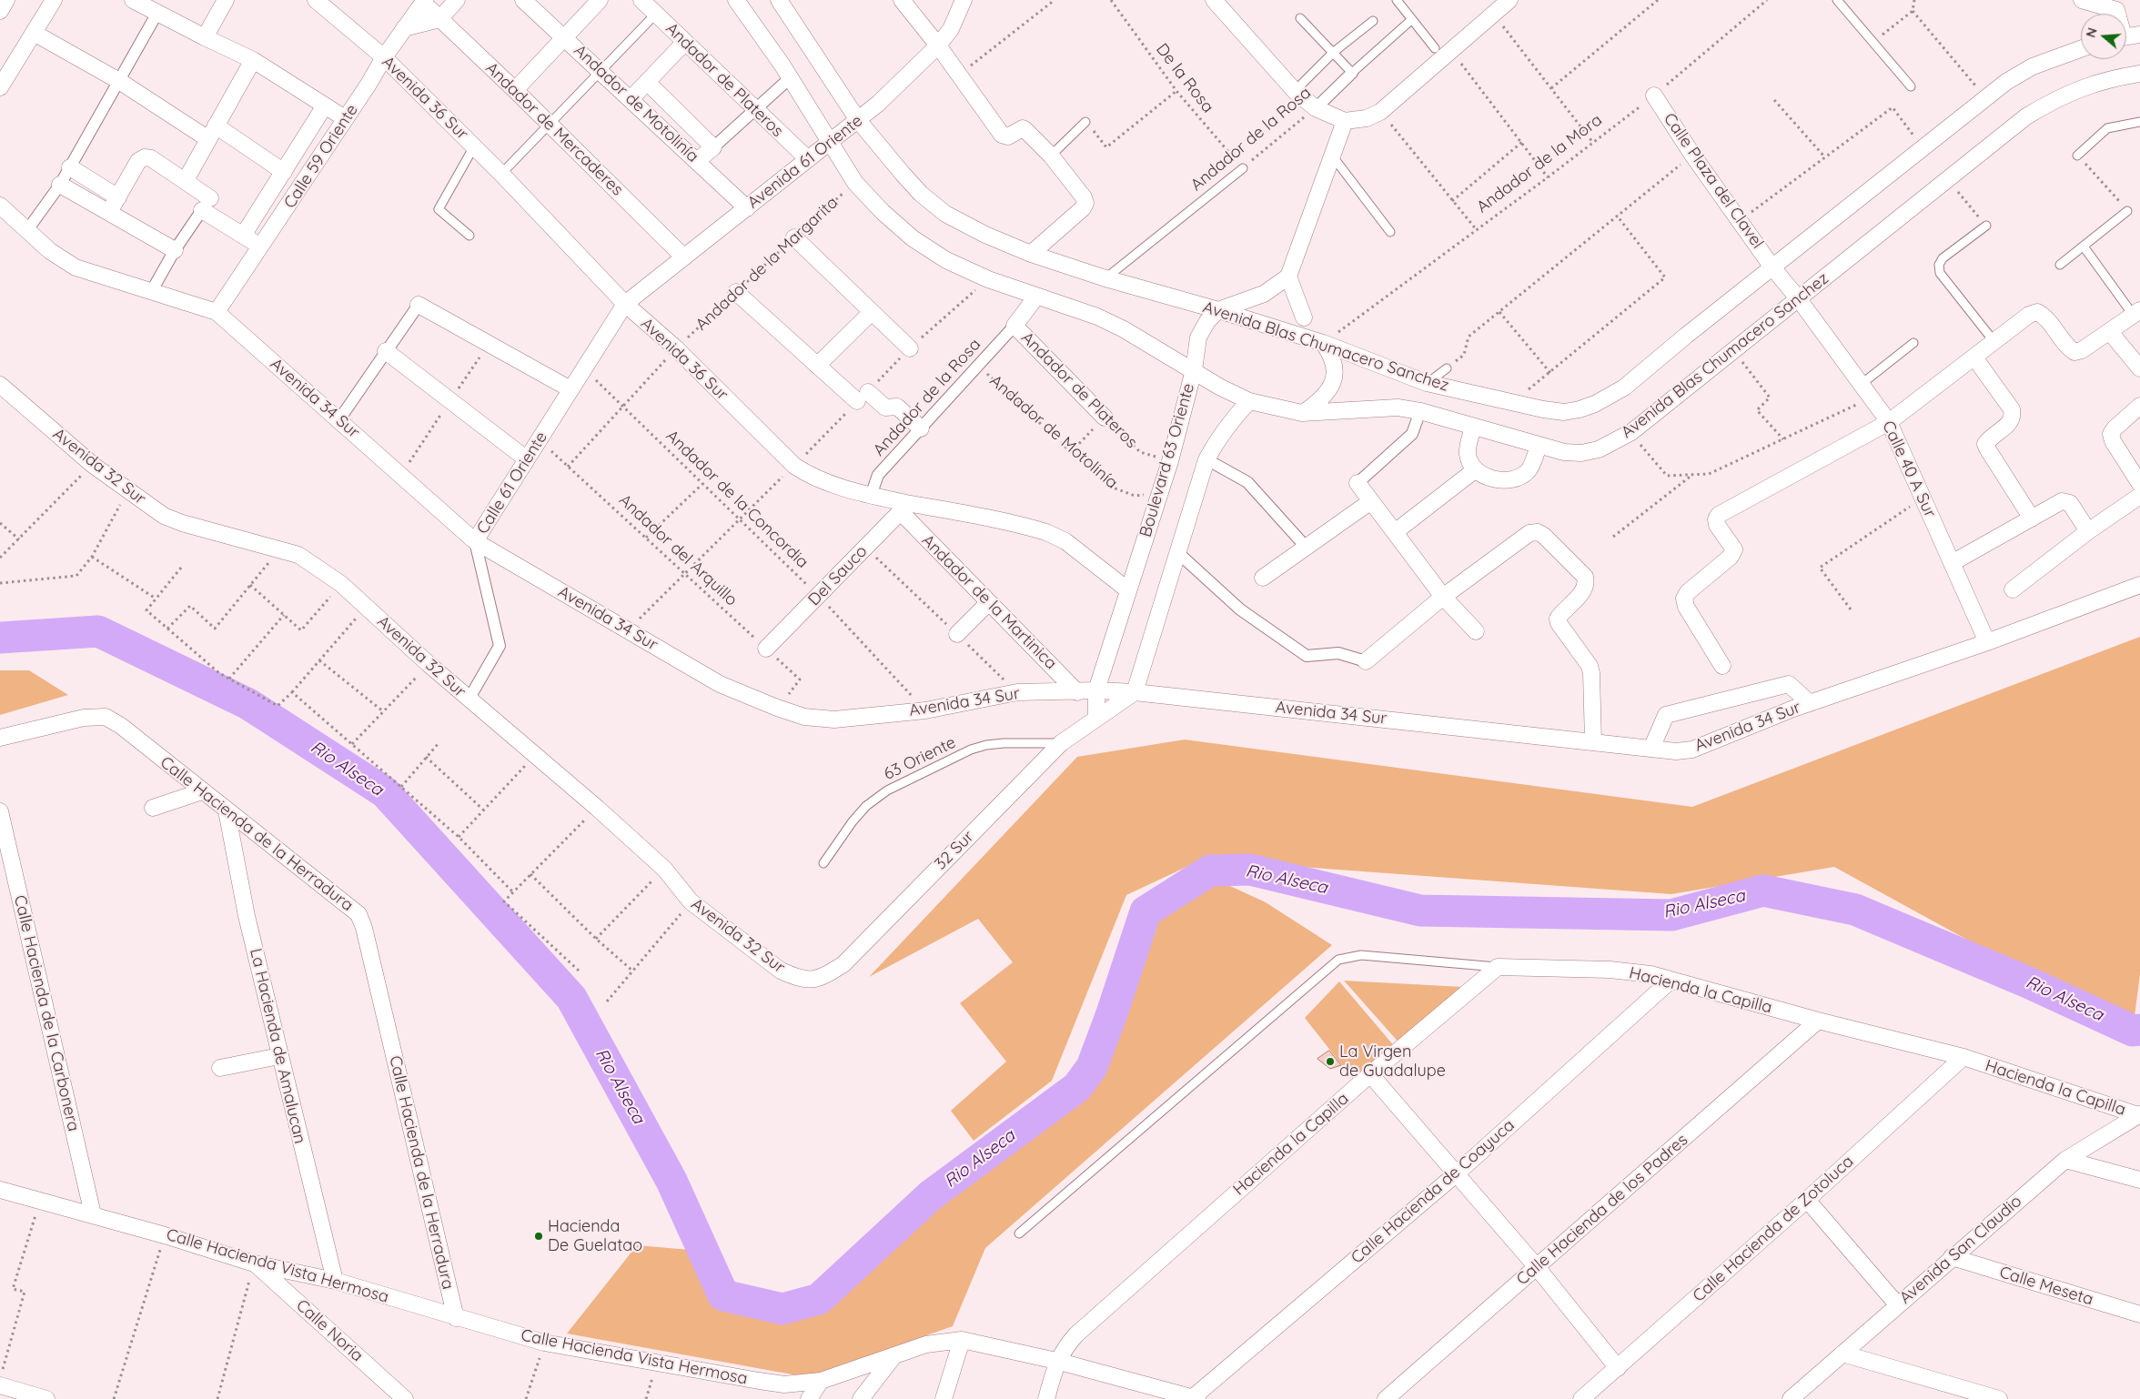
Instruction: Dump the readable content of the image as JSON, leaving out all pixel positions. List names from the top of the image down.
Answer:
{
  "streets": {
    "street": [
      "Andador de Plateros",
      "Avenida 36 Sur",
      "Andador de Motolinía",
      "Andador de Mercaderes",
      "Andador de la Rosa",
      "Calle 59 Oriente",
      "Avenida 61 Oriente",
      "Calle Plaza del Clavel",
      "Avenida Blas Chumacero Sanchez",
      "Avenida 34 Sur",
      "Boulevard 63 Oriente",
      "Avenida 32 Sur",
      "Calle 40 A Sur",
      "Calle 61 Oriente",
      "Del Sauco",
      "Andador de la Martinica",
      "Calle Hacienda de la Herradura",
      "32 Sur",
      "Hacienda la Capilla",
      "Calle Hacienda de la Carbonera",
      "La Hacienda de Amalucan",
      "Calle Hacienda de Coayuca",
      "Calle Hacienda de los Padres",
      "Calle Hacienda de Zotoluca",
      "Avenida San Claudio",
      "Calle Hacienda Vista Hermosa",
      "Calle Meseta",
      "Calle Noria"
    ],
    "lane": ["63 Oriente"],
    "path": [
      "De la Rosa",
      "Andador de la Mora",
      "Andador de la Margarita",
      "Andador de la Concordia",
      "Andador del Arquillo"
    ]
  },
  "crossings": [
    ["De la Rosa", "Andador de la Rosa"],
    ["Andador de Plateros", "Andador de la Rosa"],
    ["Andador de Plateros", "Avenida 61 Oriente"],
    ["Andador de Plateros", "Boulevard 63 Oriente"],
    ["Avenida 36 Sur", "Andador de la Rosa"],
    ["Avenida 36 Sur", "Calle 59 Oriente"],
    ["Avenida 36 Sur", "Avenida 61 Oriente"],
    ["Avenida 36 Sur", "Andador de la Margarita"],
    ["Avenida 36 Sur", "Boulevard 63 Oriente"],
    ["Avenida 36 Sur", "Calle 61 Oriente"],
    ["Avenida 36 Sur", "Del Sauco"],
    ["Avenida 36 Sur", "Andador de la Martinica"],
    ["Andador de Motolinía", "Andador de la Rosa"],
    ["Andador de Motolinía", "Avenida 61 Oriente"],
    ["Andador de Motolinía", "Boulevard 63 Oriente"],
    ["Andador de Mercaderes", "Calle 59 Oriente"],
    ["Andador de Mercaderes", "Avenida 61 Oriente"],
    ["Andador de la Rosa", "Avenida Blas Chumacero Sanchez"],
    ["Calle 59 Oriente", "Avenida 34 Sur"],
    ["Avenida 61 Oriente", "Avenida Blas Chumacero Sanchez"],
    ["Avenida 61 Oriente", "Calle 61 Oriente"],
    ["Andador de la Mora", "Calle Plaza del Clavel"],
    ["Andador de la Mora", "Avenida Blas Chumacero Sanchez"],
    ["Calle Plaza del Clavel", "Avenida Blas Chumacero Sanchez"],
    ["Calle Plaza del Clavel", "Calle 40 A Sur"],
    ["Andador de la Margarita", "Avenida Blas Chumacero Sanchez"],
    ["Andador de la Margarita", "Andador de la Concordia"],
    ["Andador de la Margarita", "Andador del Arquillo"],
    ["Avenida Blas Chumacero Sanchez", "Boulevard 63 Oriente"],
    ["Avenida Blas Chumacero Sanchez", "Calle 40 A Sur"],
    ["Avenida 34 Sur", "Boulevard 63 Oriente"],
    ["Avenida 34 Sur", "Calle 40 A Sur"],
    ["Avenida 34 Sur", "Calle 61 Oriente"],
    ["Avenida 34 Sur", "Andador de la Concordia"],
    ["Avenida 34 Sur", "Andador de la Martinica"],
    ["Avenida 34 Sur", "32 Sur"],
    ["Avenida 32 Sur", "Calle 61 Oriente"],
    ["Avenida 32 Sur", "32 Sur"],
    ["Calle 61 Oriente", "Andador de la Concordia"],
    ["Calle 61 Oriente", "Andador del Arquillo"],
    ["Andador de la Concordia", "Del Sauco"],
    ["Andador del Arquillo", "Del Sauco"],
    ["Del Sauco", "Andador de la Martinica"],
    ["63 Oriente", "32 Sur"],
    ["Calle Hacienda de la Herradura", "La Hacienda de Amalucan"],
    ["Calle Hacienda de la Herradura", "Calle Hacienda Vista Hermosa"],
    ["Hacienda la Capilla", "Calle Hacienda de Coayuca"],
    ["Hacienda la Capilla", "Calle Hacienda de los Padres"],
    ["Hacienda la Capilla", "Calle Hacienda de Zotoluca"],
    ["Hacienda la Capilla", "Avenida San Claudio"],
    ["Hacienda la Capilla", "Calle Hacienda Vista Hermosa"],
    ["Calle Hacienda de la Carbonera", "Calle Hacienda Vista Hermosa"],
    ["La Hacienda de Amalucan", "Calle Hacienda Vista Hermosa"],
    ["Calle Hacienda de Coayuca", "Calle Hacienda Vista Hermosa"],
    ["Avenida San Claudio", "Calle Meseta"],
    ["Calle Hacienda Vista Hermosa", "Calle Noria"]
  ],
  "water": ["Rio Alseca"],
  "places": ["La Virgen de Guadalupe", "Hacienda De Guelatao"],
  "north": "left"
}
